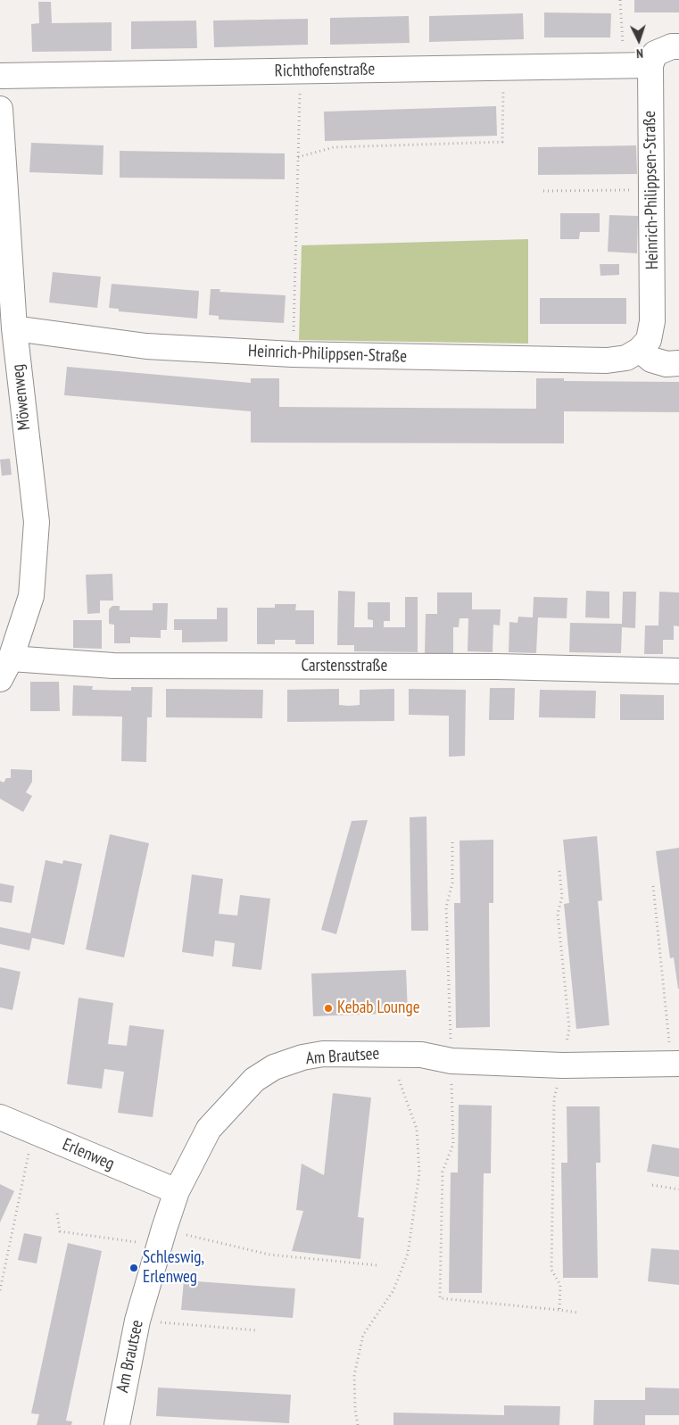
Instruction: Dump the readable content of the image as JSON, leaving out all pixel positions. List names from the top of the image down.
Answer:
{
  "streets": {
    "street": [
      "Richthofenstraße",
      "Heinrich-Philippsen-Straße",
      "Möwenweg",
      "Carstensstraße",
      "Am Brautsee",
      "Erlenweg"
    ]
  },
  "crossings": [
    ["Richthofenstraße", "Heinrich-Philippsen-Straße"],
    ["Heinrich-Philippsen-Straße", "Möwenweg"],
    ["Möwenweg", "Carstensstraße"],
    ["Am Brautsee", "Erlenweg"]
  ],
  "places": ["Kebab Lounge", "Schleswig, Erlenweg"],
  "north": "bottom"
}
